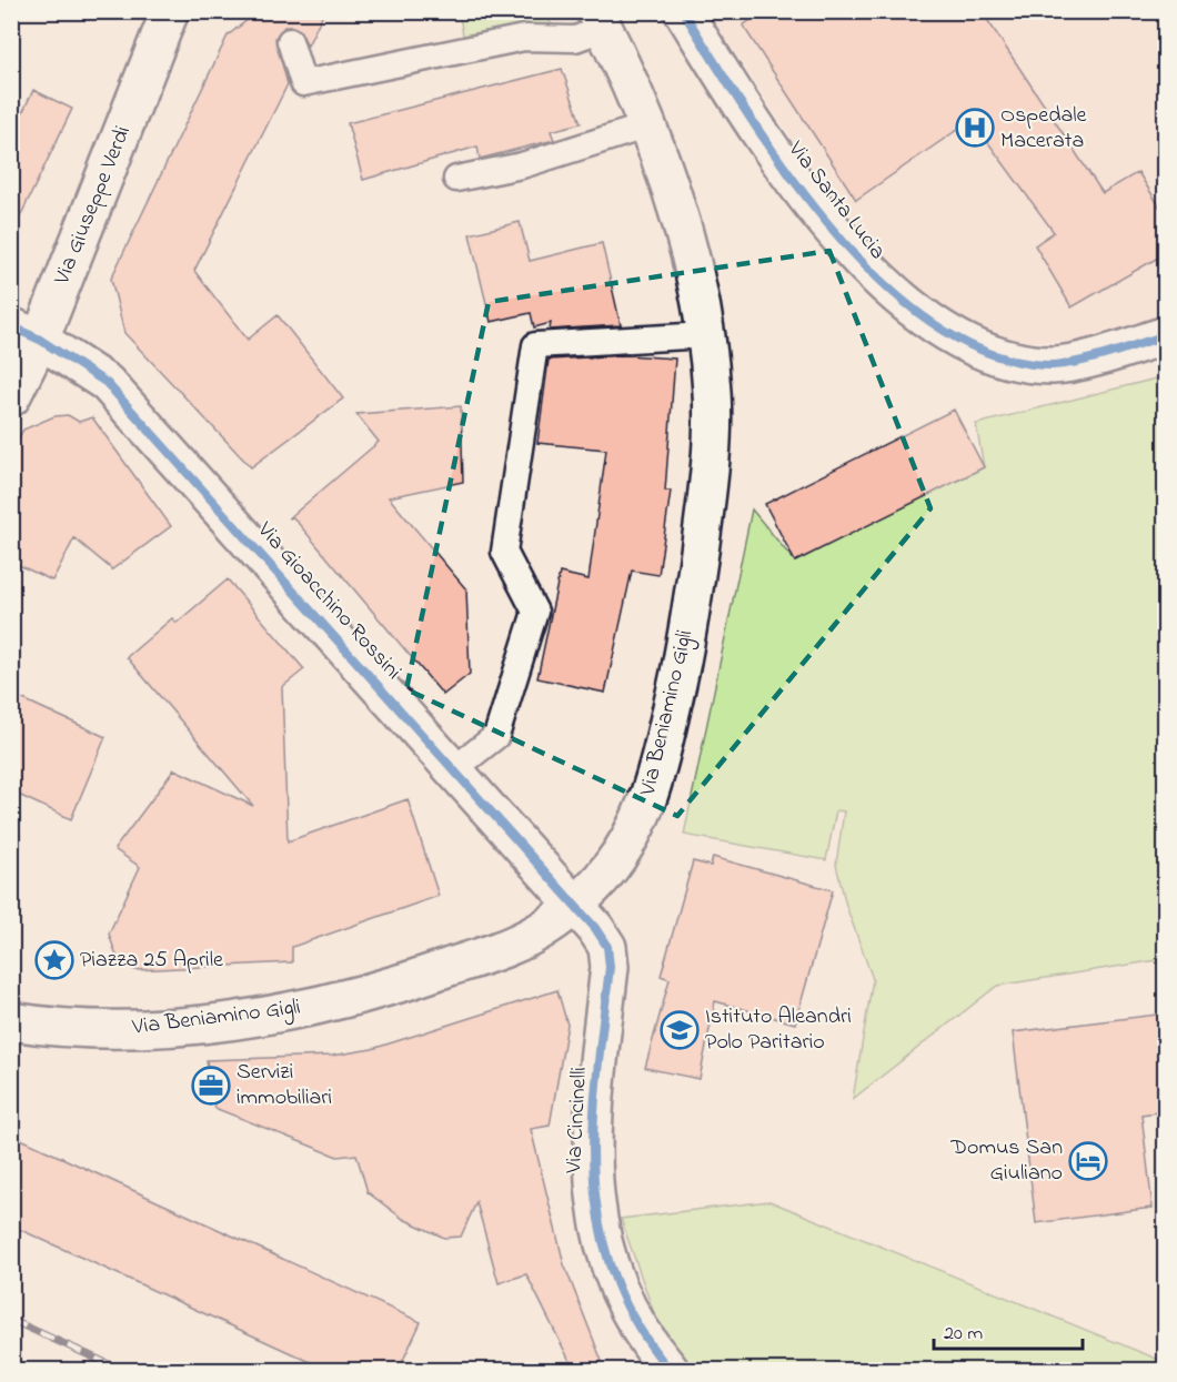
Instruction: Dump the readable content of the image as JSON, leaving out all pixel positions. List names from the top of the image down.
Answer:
{
  "streets": {
    "street": [
      "Via Santa Lucia",
      "Via Giuseppe Verdi",
      "Via Gioacchino Rossini",
      "Via Beniamino Gigli",
      "Via Cincinelli"
    ]
  },
  "crossings": [
    ["Via Giuseppe Verdi", "Via Gioacchino Rossini"],
    ["Via Gioacchino Rossini", "Via Beniamino Gigli"],
    ["Via Gioacchino Rossini", "Via Cincinelli"],
    ["Via Beniamino Gigli", "Via Cincinelli"]
  ],
  "places": {
    "hospital": ["Ospedale Macerata"],
    "place": ["Piazza 25 Aprile"],
    "school or university": ["Istituto Aleandri Polo Paritario"],
    "office": ["Servizi immobiliari"],
    "hotel": ["Domus San Giuliano"]
  },
  "scale_bar": "20 m"
}
